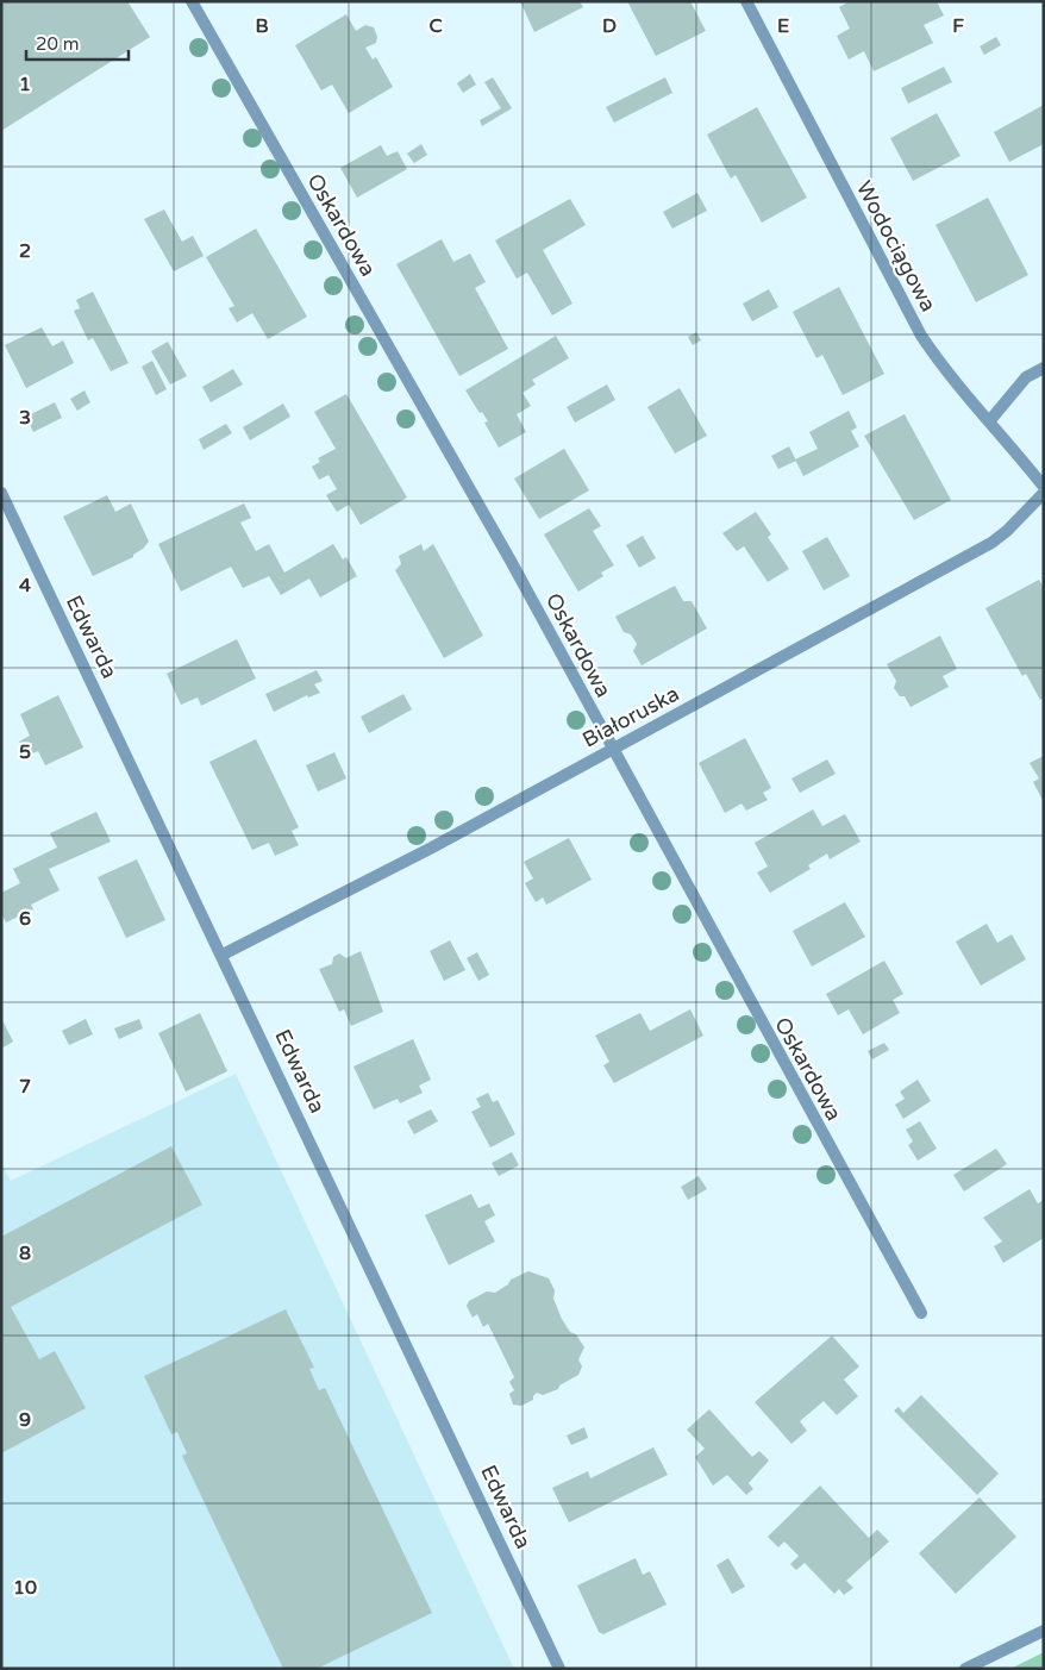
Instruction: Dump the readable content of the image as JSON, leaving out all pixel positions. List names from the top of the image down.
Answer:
{
  "streets": {
    "street": [
      "Oskardowa",
      "Wodociągowa",
      "Edwarda",
      "Białoruska"
    ]
  },
  "crossings": [
    ["Oskardowa", "Białoruska"],
    ["Edwarda", "Białoruska"]
  ],
  "scale_bar": "20 m",
  "grid": {
    "columns": [
      "B",
      "C",
      "D",
      "E",
      "F"
    ],
    "rows": [
      "1",
      "2",
      "3",
      "4",
      "5",
      "6",
      "7",
      "8",
      "9",
      "10"
    ]
  }
}
